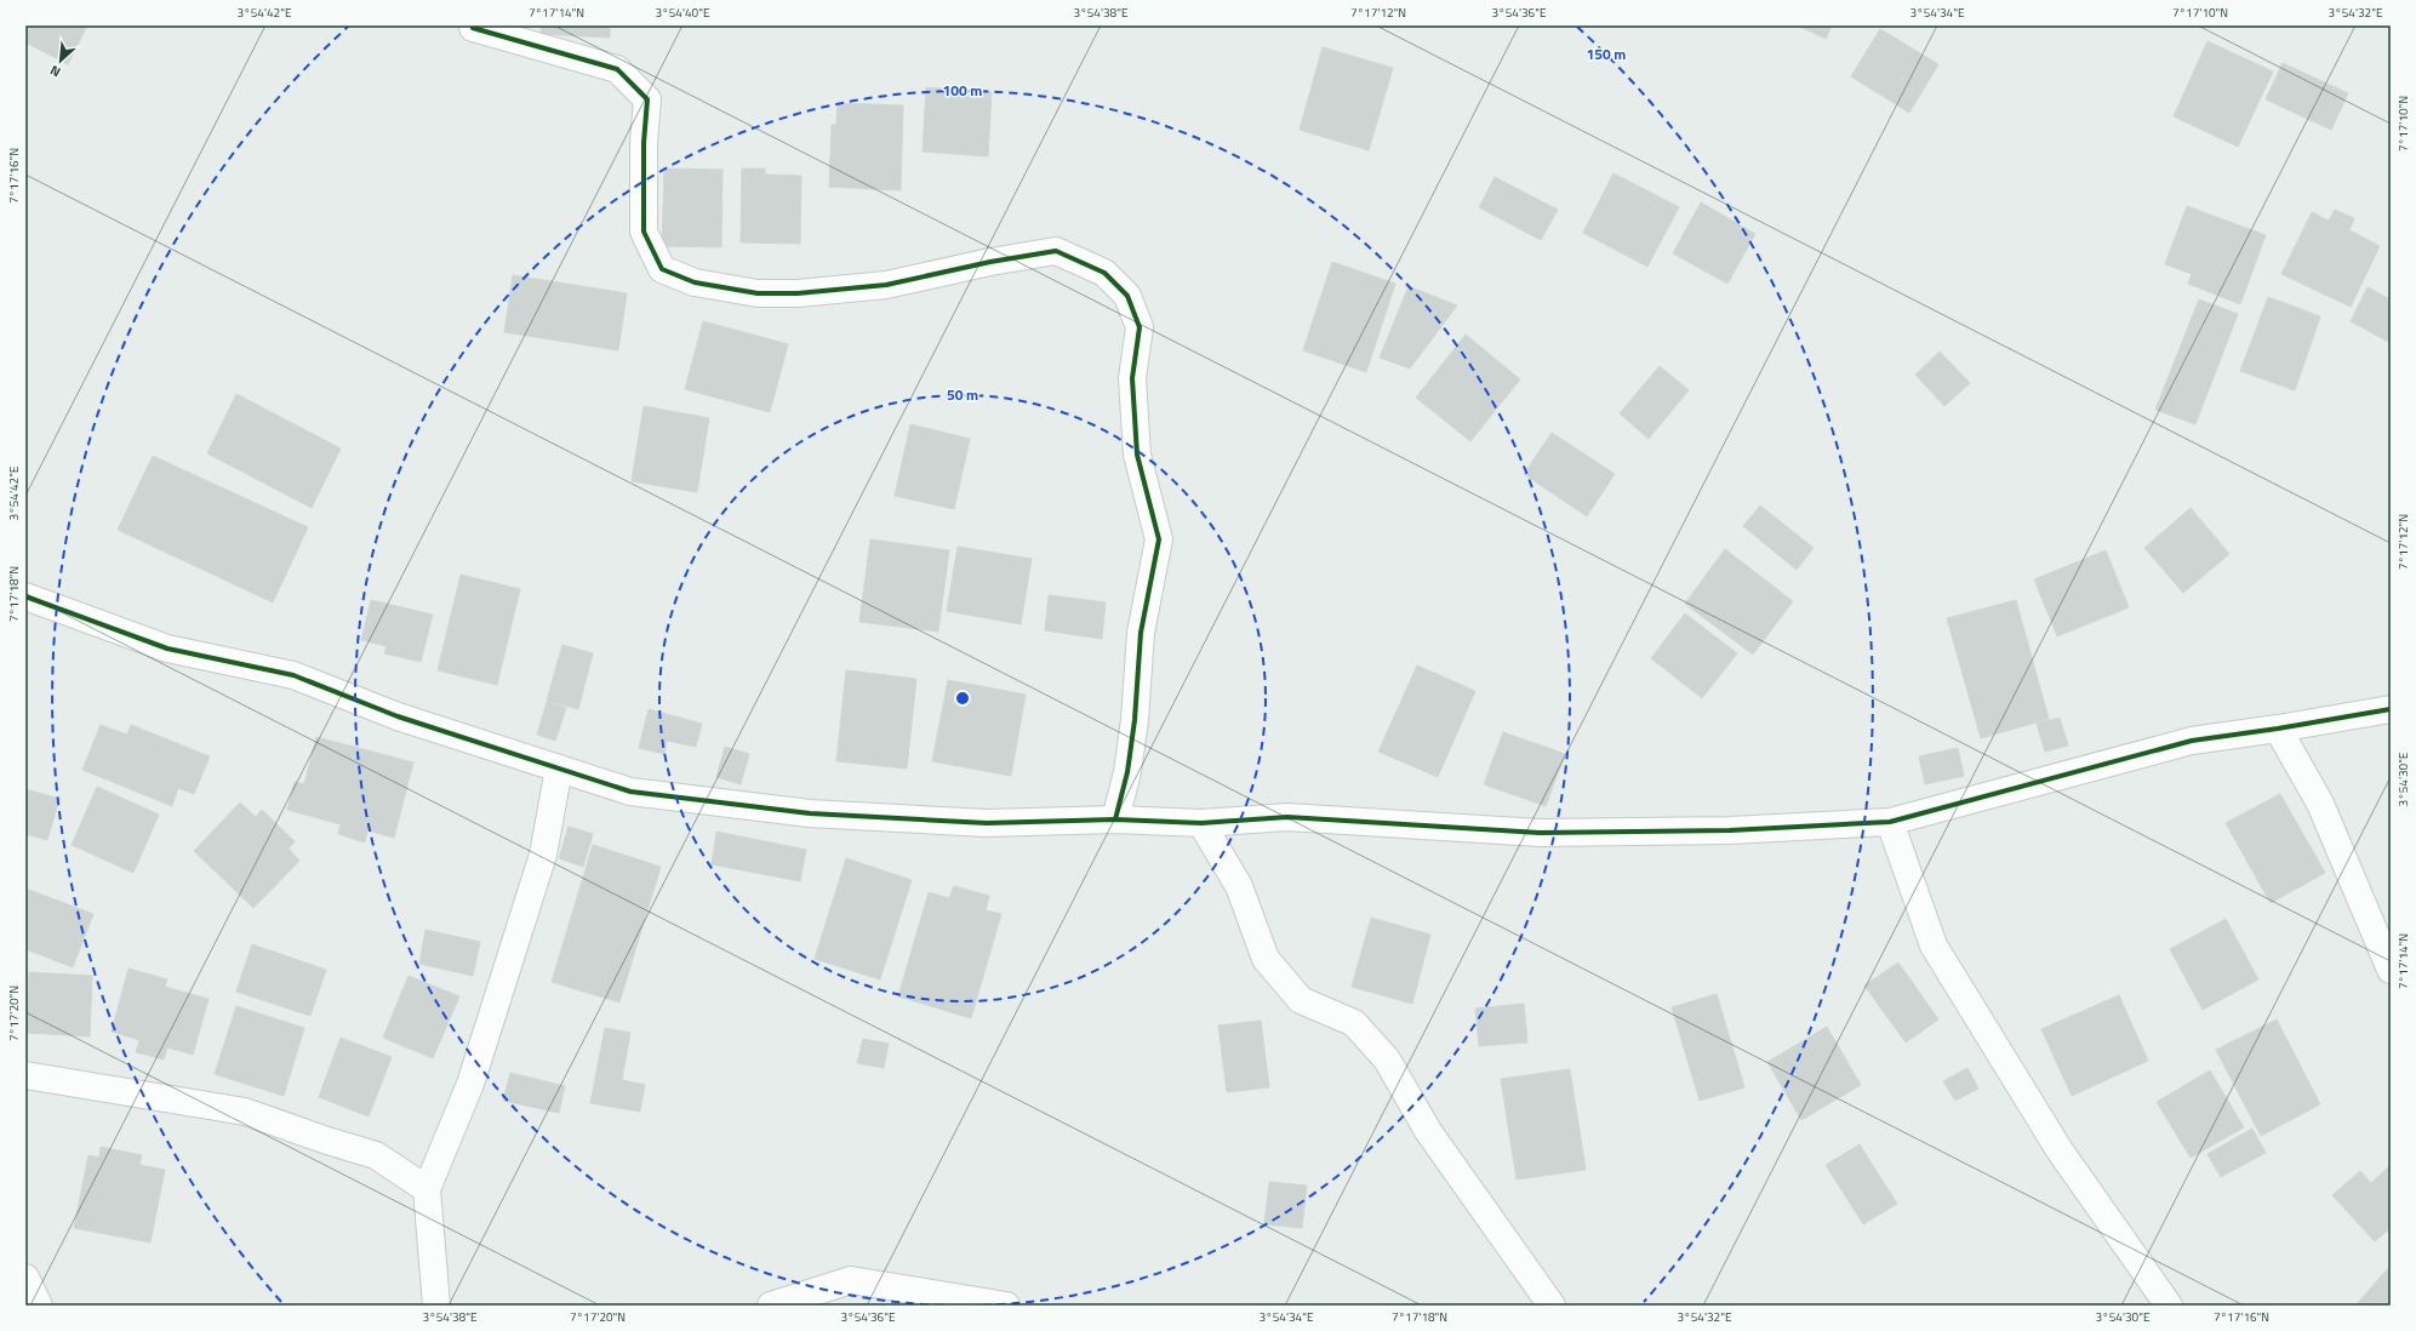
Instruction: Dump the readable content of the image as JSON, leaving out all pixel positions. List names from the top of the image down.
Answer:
{
  "north": "bottom left",
  "coordinates": [
    "3°54'42\"E",
    "7°17'14\"N",
    "3°54'40\"E",
    "3°54'38\"E",
    "7°17'12\"N",
    "3°54'36\"E",
    "3°54'34\"E",
    "7°17'10\"N",
    "3°54'32\"E",
    "7°17'16\"N",
    "7°17'18\"N",
    "3°54'30\"E",
    "7°17'20\"N"
  ],
  "rings": ["150 m", "100 m", "50 m"]
}
